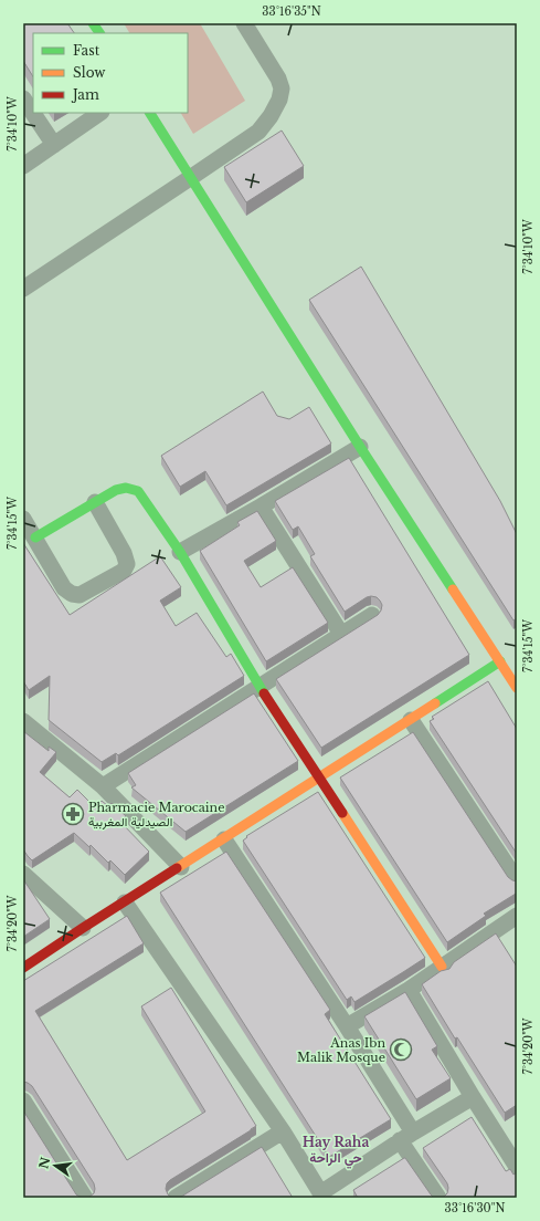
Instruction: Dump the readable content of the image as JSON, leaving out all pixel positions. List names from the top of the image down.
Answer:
{
  "districts": ["Hay Raha حي الراحة"],
  "places": {
    "pharmacy": ["Pharmacie Marocaine الصيدلية المغربية"],
    "mosque": ["Anas Ibn Malik Mosque"]
  },
  "legend": ["Fast", "Slow", "Jam"],
  "north": "left",
  "coordinates": [
    "33°16'35\"N",
    "7°34'10\"W",
    "7°34'15\"W",
    "7°34'20\"W",
    "33°16'30\"N"
  ]
}
